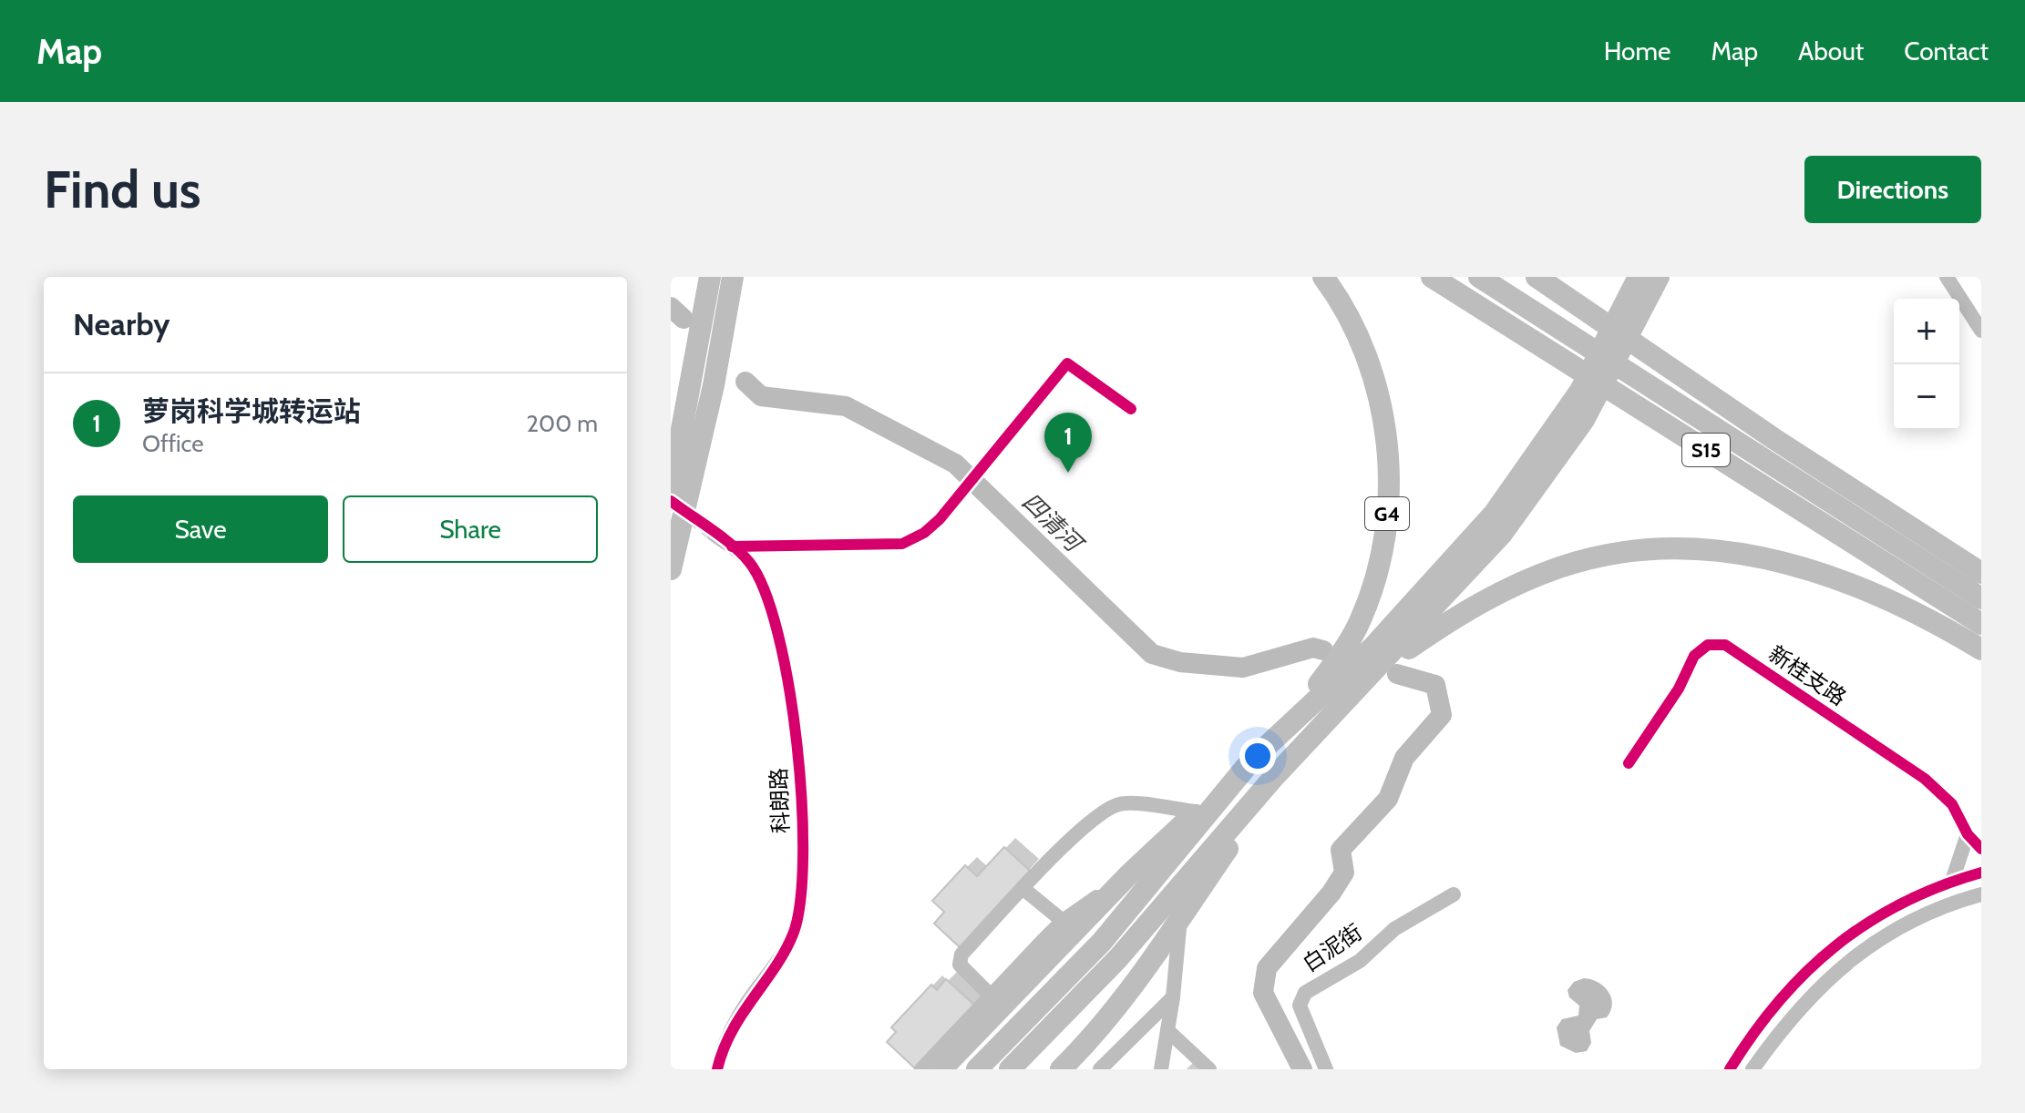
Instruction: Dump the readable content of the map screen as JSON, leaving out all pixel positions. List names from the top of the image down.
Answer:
{
  "streets": {
    "highway": ["S15", "G4"],
    "street": ["新桂支路", "科朗路", "白泥街"]
  },
  "water": ["四清河"],
  "page": {
    "header": "Map",
    "nav": [
      "Home",
      "Map",
      "About",
      "Contact"
    ],
    "buttons": [
      "Directions",
      ["Save", "Share"]
    ],
    "title": "Find us",
    "heading": "Nearby",
    "map_buttons": ["+", "−"],
    "list": [
      {
        "mark": "1",
        "name": "萝岗科学城转运站",
        "note": "Office",
        "value": "200 m"
      }
    ],
    "pins": "1"
  }
}
